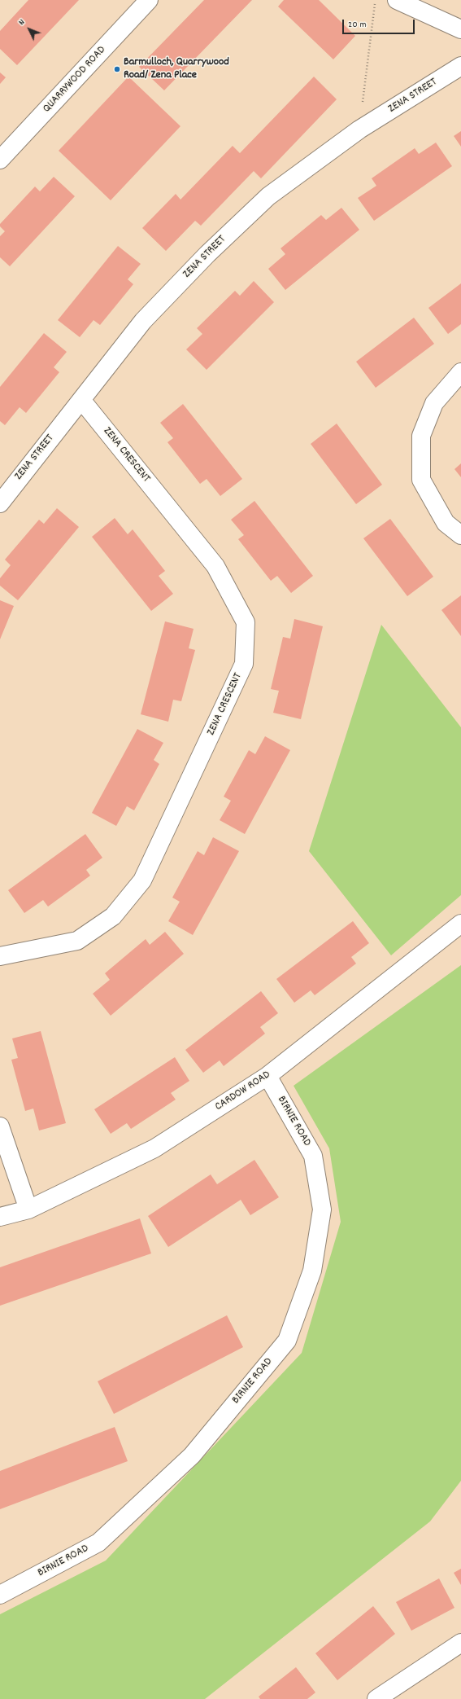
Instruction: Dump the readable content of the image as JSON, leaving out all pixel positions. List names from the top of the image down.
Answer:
{
  "streets": {
    "street": [
      "QUARRYWOOD ROAD",
      "ZENA STREET",
      "ZENA CRESCENT",
      "CARDOW ROAD",
      "BIRNIE ROAD"
    ]
  },
  "crossings": [
    ["ZENA STREET", "ZENA CRESCENT"],
    ["CARDOW ROAD", "BIRNIE ROAD"]
  ],
  "places": ["Barmulloch, Quarrywood Road/ Zena Place"],
  "scale_bar": "20 m",
  "north": "top left"
}
